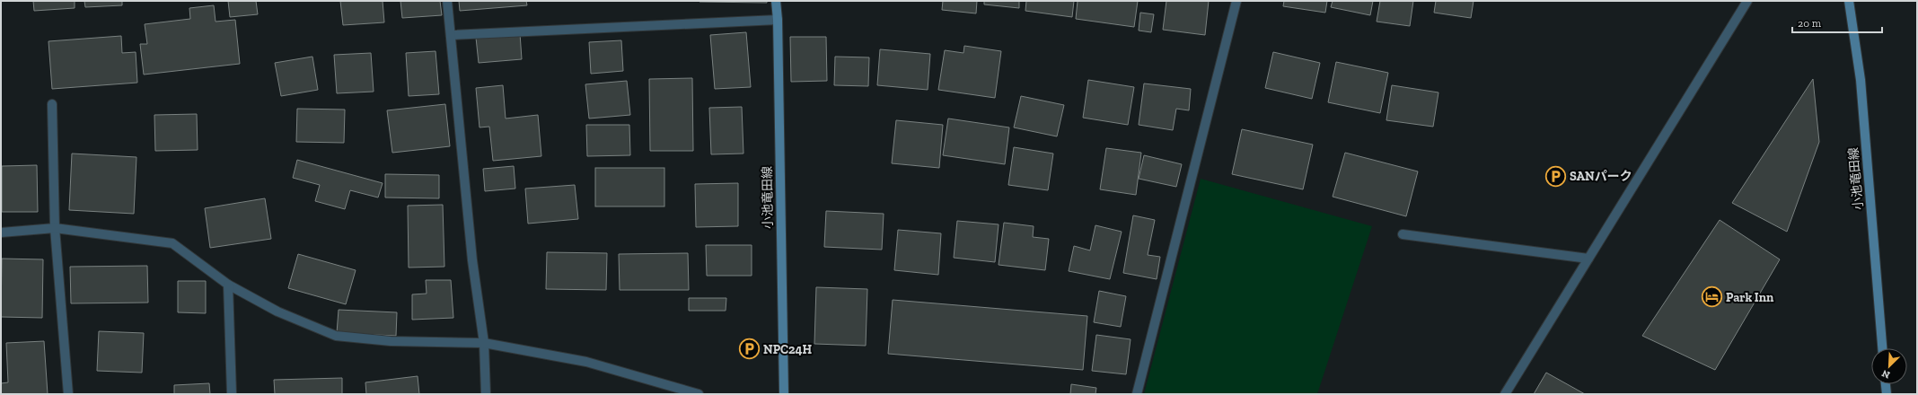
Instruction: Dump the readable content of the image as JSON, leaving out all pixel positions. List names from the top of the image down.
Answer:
{
  "streets": {
    "main road": ["小池竜田線"]
  },
  "places": {
    "parking": ["SANパーク", "NPC24H"],
    "hotel": ["Park Inn"]
  },
  "scale_bar": "20 m",
  "north": "bottom left"
}
